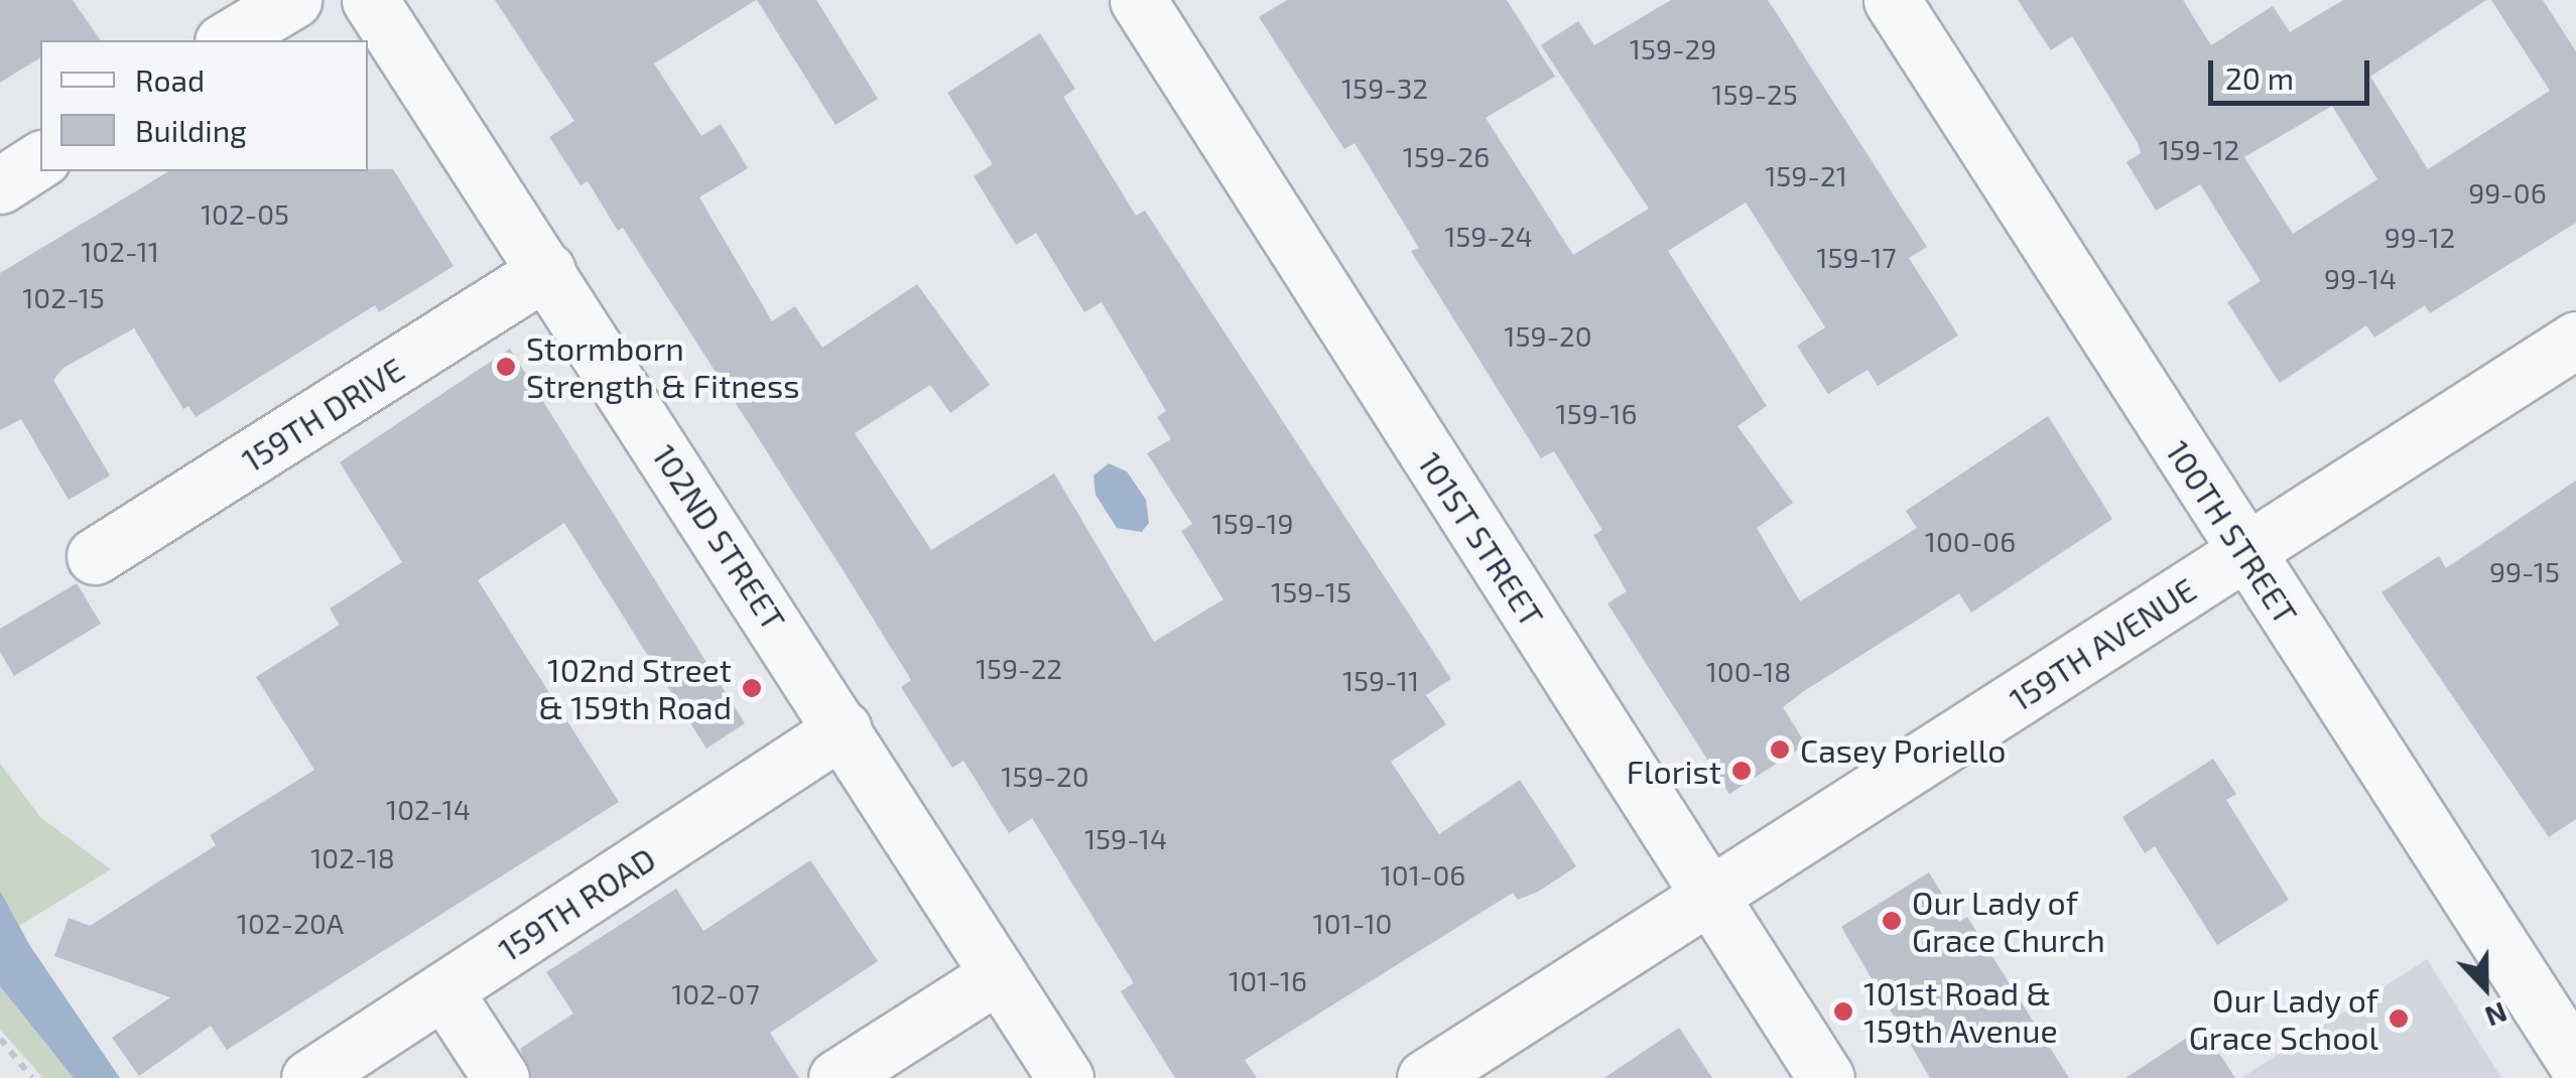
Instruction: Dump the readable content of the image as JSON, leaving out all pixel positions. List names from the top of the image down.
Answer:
{
  "streets": {
    "street": [
      "159TH DRIVE",
      "100TH STREET",
      "102ND STREET",
      "101ST STREET",
      "159TH AVENUE",
      "159TH ROAD"
    ]
  },
  "crossings": [
    ["159TH DRIVE", "102ND STREET"],
    ["100TH STREET", "159TH AVENUE"],
    ["102ND STREET", "159TH ROAD"],
    ["101ST STREET", "159TH AVENUE"]
  ],
  "places": [
    "Stormborn Strength & Fitness",
    "102nd Street & 159th Road",
    "Casey Poriello",
    "Florist",
    "Our Lady of Grace Church",
    "101st Road & 159th Avenue",
    "Our Lady of Grace School"
  ],
  "house_numbers": [
    "159-29",
    "159-32",
    "159-25",
    "159-12",
    "159-26",
    "159-21",
    "99-06",
    "102-05",
    "159-24",
    "99-12",
    "102-11",
    "159-17",
    "99-14",
    "102-15",
    "159-20",
    "159-16",
    "159-19",
    "100-06",
    "99-15",
    "159-15",
    "159-22",
    "100-18",
    "159-11",
    "159-20",
    "102-14",
    "159-14",
    "102-18",
    "101-06",
    "102-20A",
    "101-10",
    "101-16",
    "102-07"
  ],
  "legend": ["Road", "Building"],
  "scale_bar": "20 m",
  "north": "bottom"
}
